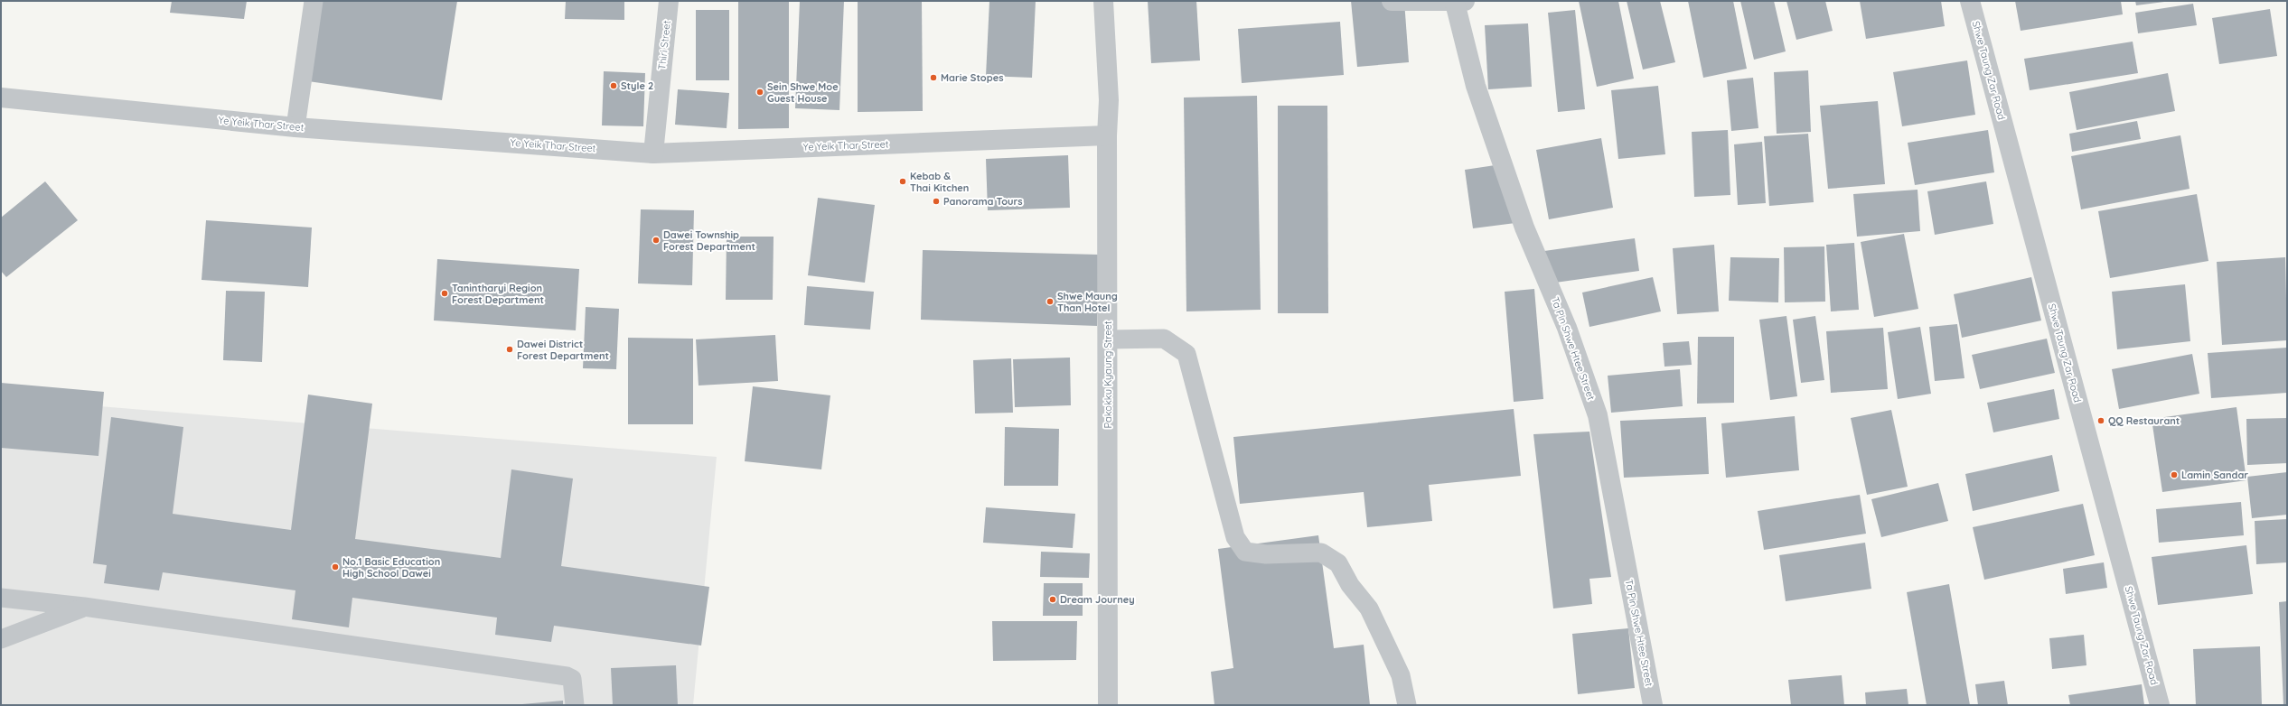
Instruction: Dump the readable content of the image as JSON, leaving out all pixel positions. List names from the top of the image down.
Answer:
{
  "streets": {
    "street": [
      "Thiri Street",
      "Shwe Taung Zar Road",
      "Ye Yeik Thar Street",
      "Ta Pin Shwe Htee Street",
      "Pakokku Kyaung Street"
    ]
  },
  "crossings": [
    ["Thiri Street", "Ye Yeik Thar Street"],
    ["Ye Yeik Thar Street", "Pakokku Kyaung Street"]
  ],
  "places": [
    "Marie Stopes",
    "Style 2",
    "Sein Shwe Moe Guest House",
    "Kebab & Thai Kitchen",
    "Panorama Tours",
    "Dawei Township Forest Department",
    "Tanintharyi Region Forest Department",
    "Shwe Maung Than Hotel",
    "Dawei District Forest Department",
    "QQ Restaurant",
    "Lamin Sandar",
    "No.1 Basic Education High School Dawei",
    "Dream Journey"
  ]
}
